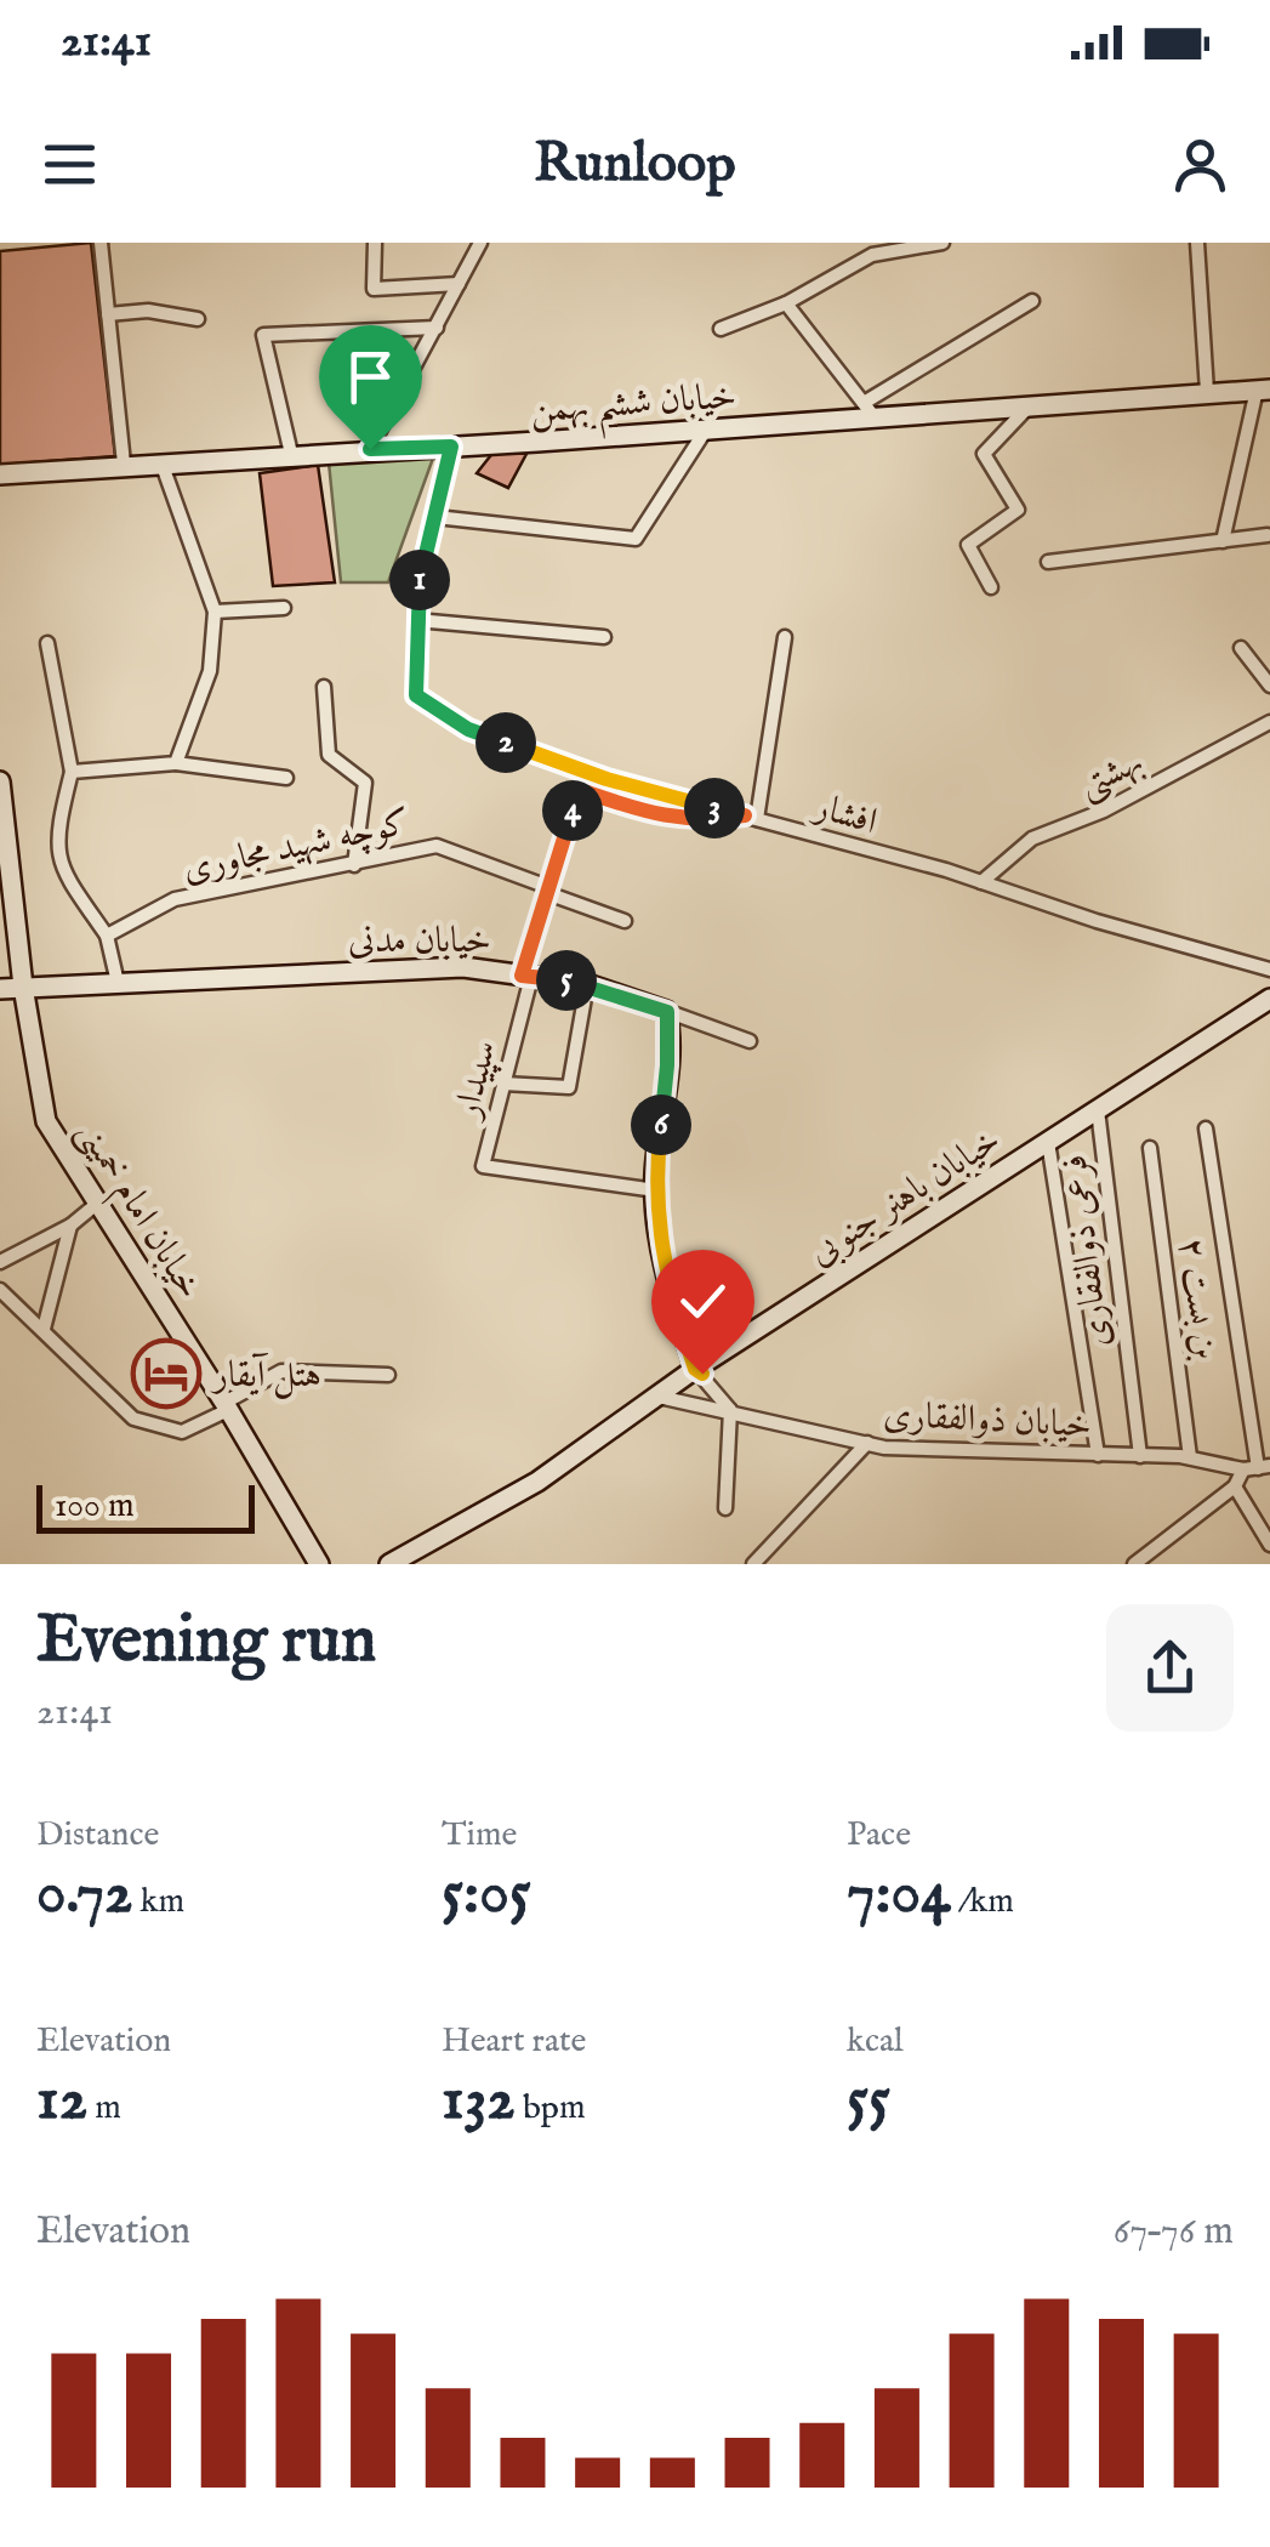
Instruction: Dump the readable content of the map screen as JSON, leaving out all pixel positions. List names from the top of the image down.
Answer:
{
  "streets": {
    "street": [
      "خیابان ششم بهمن",
      "بهشتی",
      "افشار",
      "کوچه شهید مجاوری",
      "خیابان مدنی",
      "سپیدار",
      "خیابان باهنر جنوبی",
      "خیابان امام خمینی",
      "فرعی ذوالفقاری",
      "بن بست ۲",
      "خیابان ذوالفقاری"
    ]
  },
  "crossings": [
    ["بهشتی", "افشار"],
    ["افشار", "سپیدار"],
    ["کوچه شهید مجاوری", "سپیدار"],
    ["خیابان مدنی", "سپیدار"],
    ["خیابان مدنی", "خیابان امام خمینی"],
    ["خیابان باهنر جنوبی", "فرعی ذوالفقاری"],
    ["خیابان باهنر جنوبی", "خیابان ذوالفقاری"],
    ["فرعی ذوالفقاری", "خیابان ذوالفقاری"],
    ["بن بست ۲", "خیابان ذوالفقاری"]
  ],
  "places": {
    "hotel": ["هتل آیقار"]
  },
  "scale_bar": "100 m",
  "page": {
    "status": "21:41",
    "header": "Runloop",
    "pins": [
      "1",
      "2",
      "3",
      "4",
      "5",
      "6"
    ],
    "scale": "100 m",
    "heading": ["Evening run", "21:41"],
    "stats": [
      ["Distance", "0.72 km"],
      ["Time", "5:05"],
      ["Pace", "7:04 /km"],
      ["Elevation", "12 m"],
      ["Heart rate", "132 bpm"],
      ["kcal", "55"]
    ],
    "chart": ["Elevation", "67–76 m"]
  }
}
